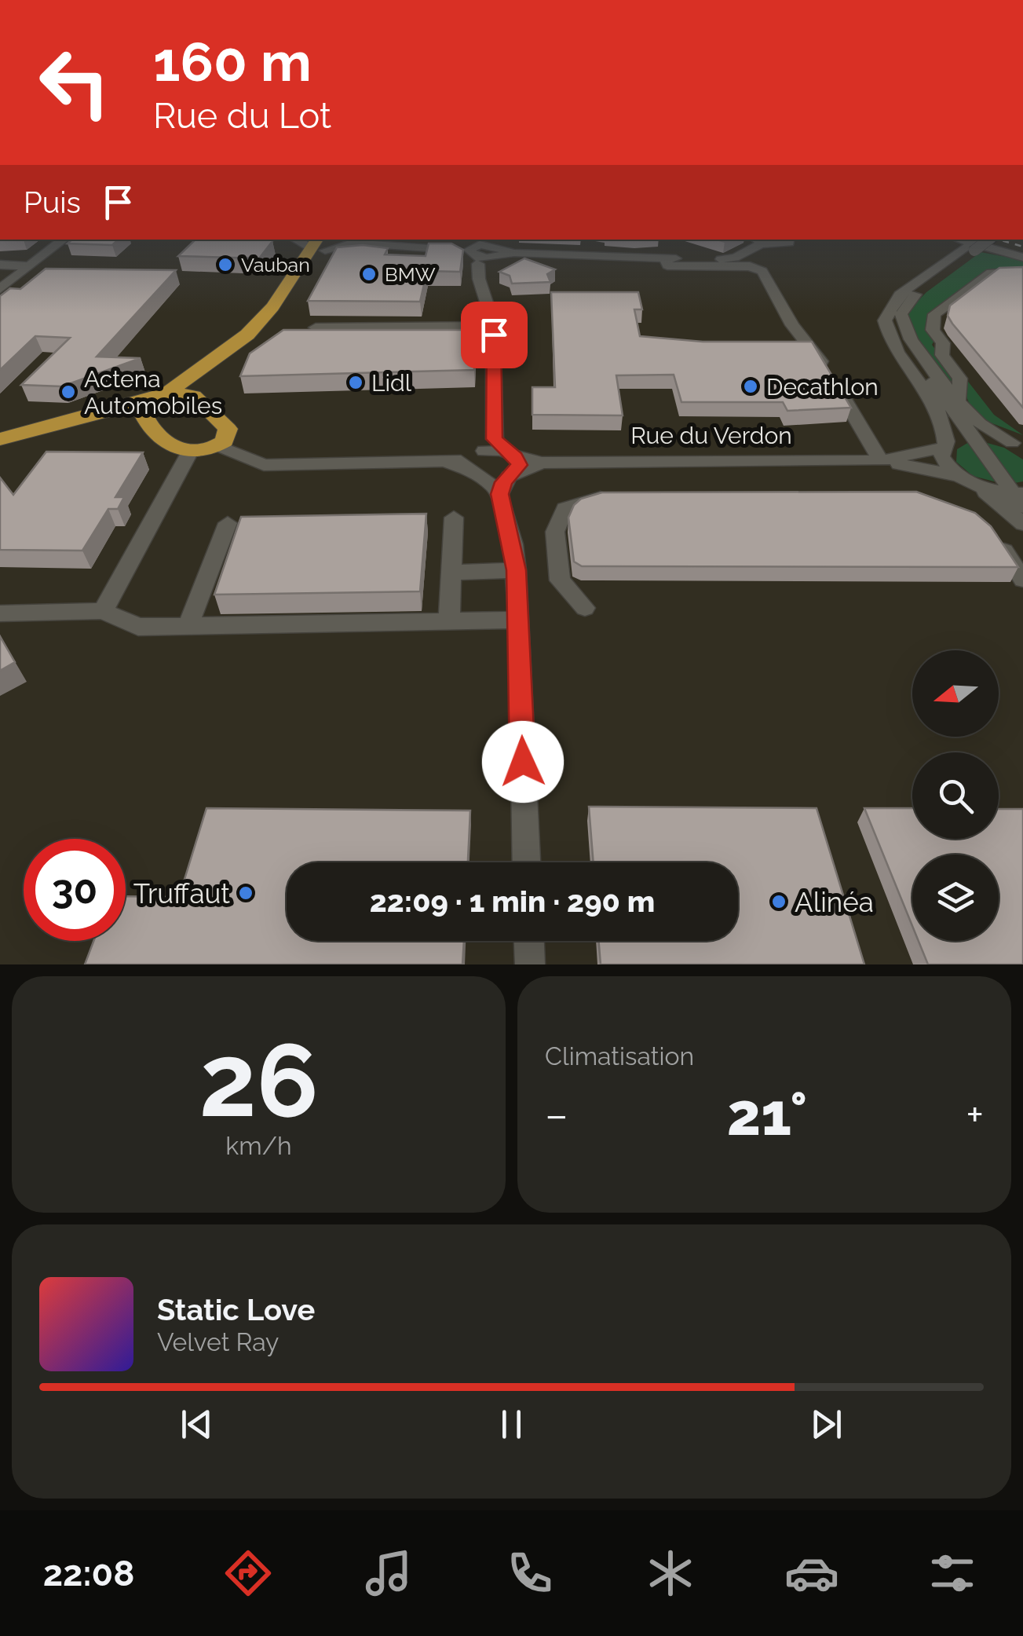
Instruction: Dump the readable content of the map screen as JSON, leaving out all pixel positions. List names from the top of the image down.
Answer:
{
  "streets": {
    "street": ["Rue du Verdon"]
  },
  "places": [
    "Vauban",
    "BMW",
    "Lidl",
    "Decathlon",
    "Actena Automobiles",
    "Truffaut",
    "Alinéa"
  ],
  "north": "left",
  "page": {
    "turn": ["160 m", "Rue du Lot"],
    "then": "Puis",
    "limit": "30",
    "trip": "22:09 · 1 min · 290 m",
    "tile": [
      ["26", "km/h"],
      "Climatisation"
    ],
    "heat": ["−", "21°", "+"],
    "song": ["Static Love", "Velvet Ray"],
    "tabs": "22:08"
  }
}
